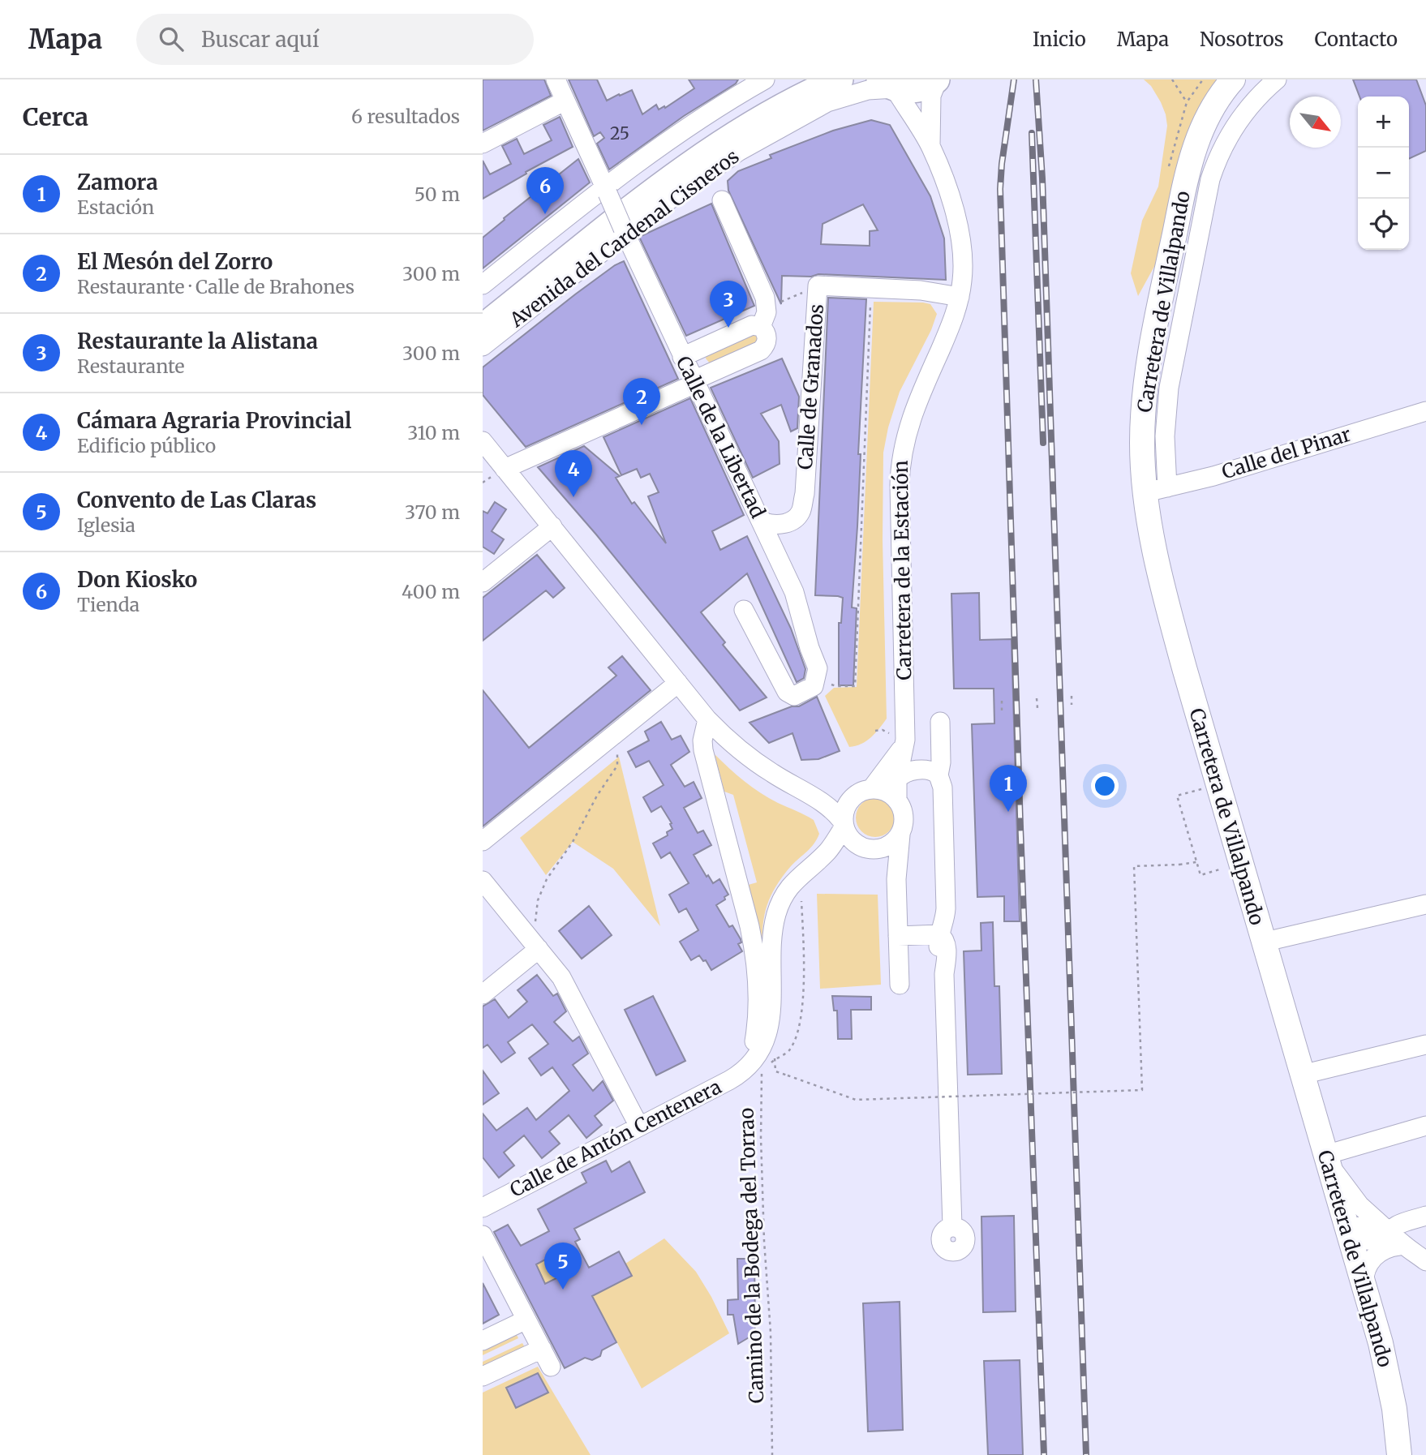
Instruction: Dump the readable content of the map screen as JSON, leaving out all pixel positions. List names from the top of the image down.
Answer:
{
  "streets": {
    "highway": ["Avenida del Cardenal Cisneros"],
    "main road": ["Carretera de Villalpando"],
    "street": [
      "Calle de Granados",
      "Calle de la Libertad",
      "Calle del Pinar",
      "Carretera de la Estación",
      "Calle de Antón Centenera"
    ],
    "path": ["Camino de la Bodega del Torrao"]
  },
  "crossings": [
    ["Avenida del Cardenal Cisneros", "Calle de la Libertad"],
    ["Avenida del Cardenal Cisneros", "Carretera de la Estación"],
    ["Carretera de Villalpando", "Calle del Pinar"],
    ["Calle de Granados", "Calle de la Libertad"],
    ["Calle de Granados", "Carretera de la Estación"],
    ["Calle de Antón Centenera", "Camino de la Bodega del Torrao"]
  ],
  "house_numbers": ["25"],
  "north": "bottom right",
  "page": {
    "header": "Mapa",
    "search": "Buscar aquí",
    "nav": [
      "Inicio",
      "Mapa",
      "Nosotros",
      "Contacto"
    ],
    "heading": ["Cerca", "6 resultados"],
    "map_buttons": ["+", "−"],
    "list": [
      {
        "mark": "1",
        "name": "Zamora",
        "note": "Estación",
        "value": "50 m"
      },
      {
        "mark": "2",
        "name": "El Mesón del Zorro",
        "note": "Restaurante · Calle de Brahones",
        "value": "300 m"
      },
      {
        "mark": "3",
        "name": "Restaurante la Alistana",
        "note": "Restaurante",
        "value": "300 m"
      },
      {
        "mark": "4",
        "name": "Cámara Agraria Provincial",
        "note": "Edificio público",
        "value": "310 m"
      },
      {
        "mark": "5",
        "name": "Convento de Las Claras",
        "note": "Iglesia",
        "value": "370 m"
      },
      {
        "mark": "6",
        "name": "Don Kiosko",
        "note": "Tienda",
        "value": "400 m"
      }
    ],
    "pins": [
      "6",
      "3",
      "2",
      "4",
      "1",
      "5"
    ]
  }
}
